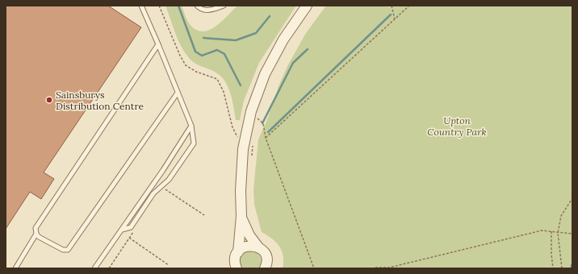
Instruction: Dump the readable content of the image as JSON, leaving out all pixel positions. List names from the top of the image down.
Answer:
{
  "parks": ["Upton Country Park"],
  "places": ["Sainsburys Distribution Centre"]
}
